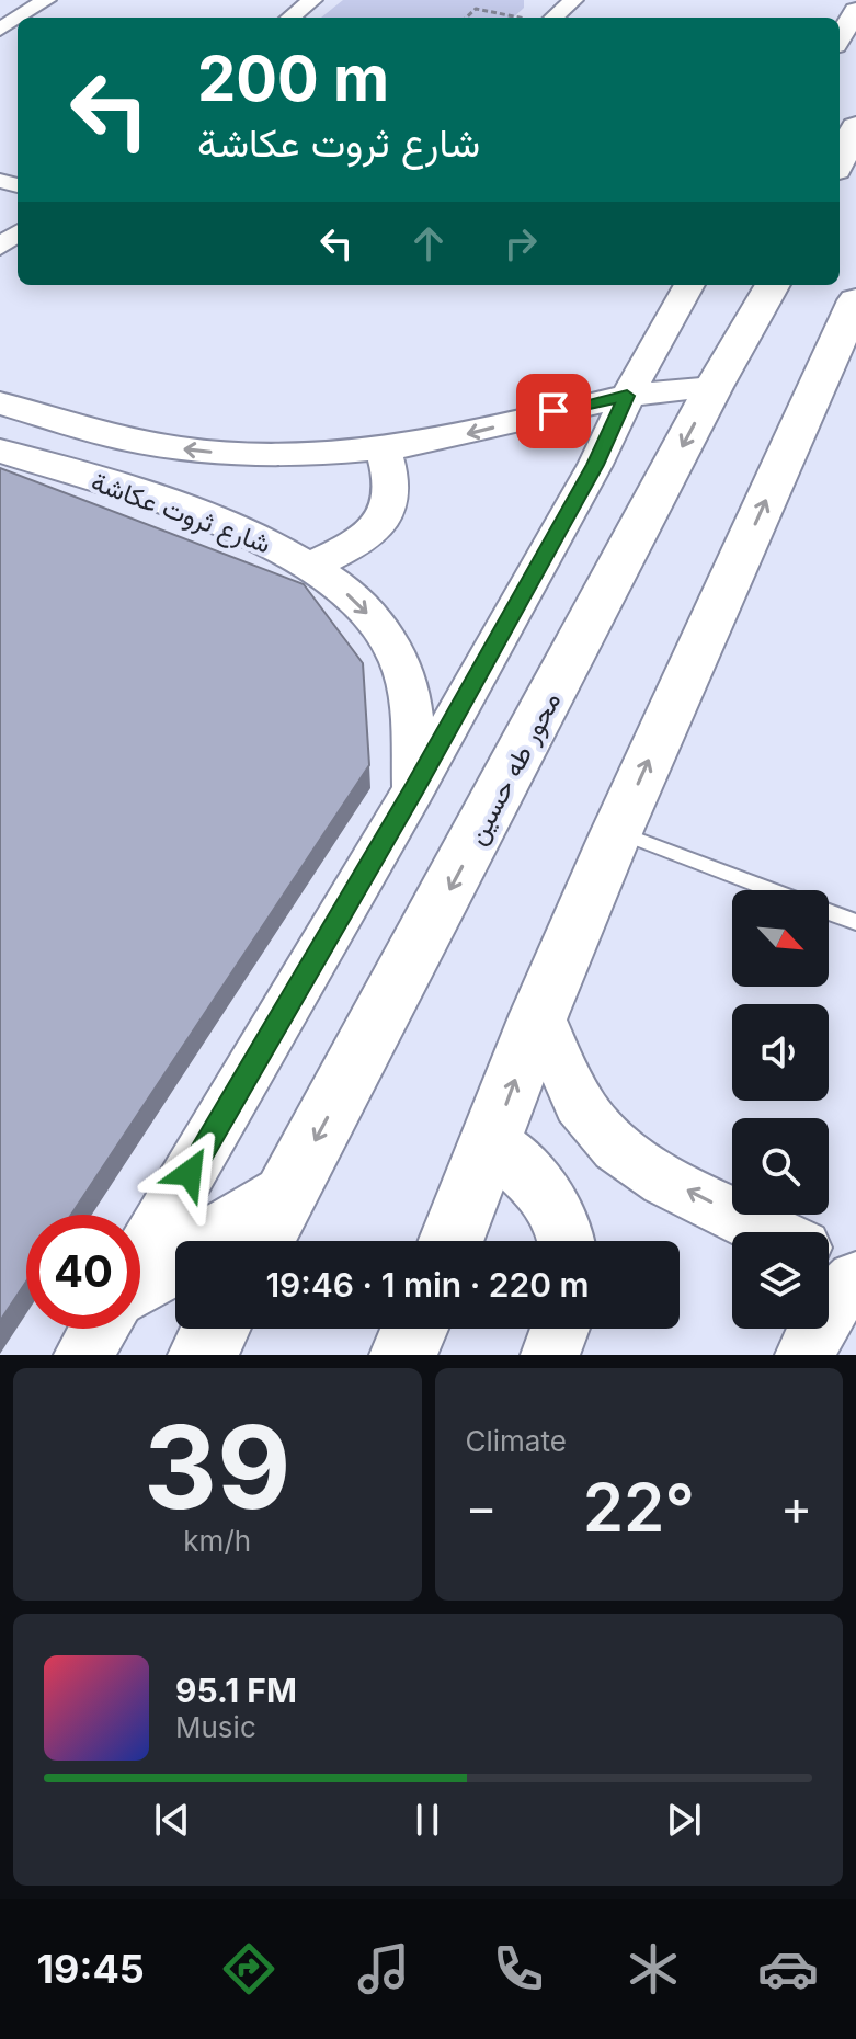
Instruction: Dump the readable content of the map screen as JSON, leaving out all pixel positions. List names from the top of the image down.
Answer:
{
  "streets": {
    "main road": ["محور طه حسين"],
    "street": ["شارع ثروت عكاشة"]
  },
  "crossings": [
    ["شارع ثروت عكاشة", "محور طه حسين"]
  ],
  "north": "bottom right",
  "page": {
    "turn": ["200 m", "شارع ثروت عكاشة"],
    "limit": "40",
    "trip": "19:46 · 1 min · 220 m",
    "tile": [
      ["39", "km/h"],
      "Climate"
    ],
    "heat": ["−", "22°", "+"],
    "song": ["95.1 FM", "Music"],
    "tabs": "19:45"
  }
}
